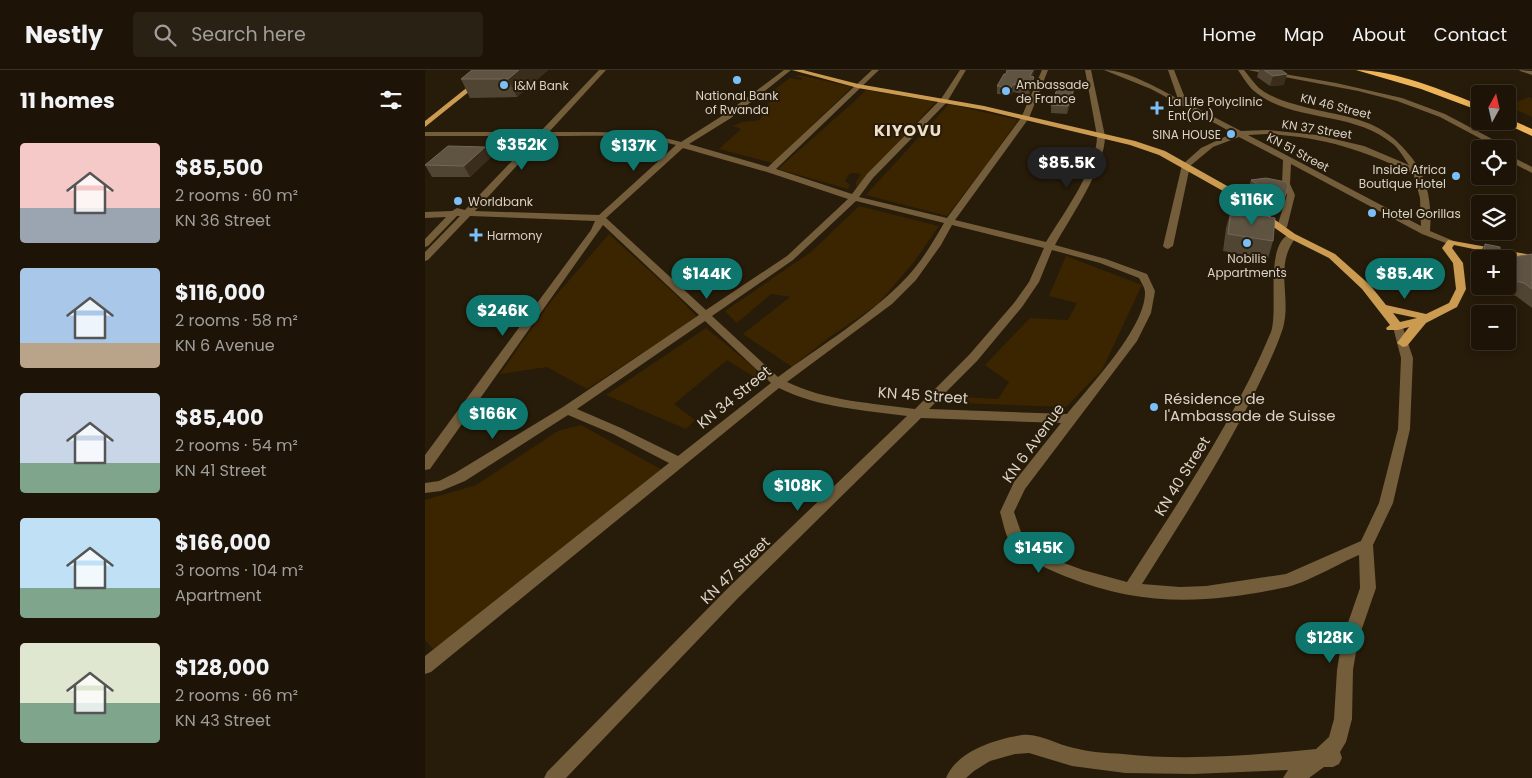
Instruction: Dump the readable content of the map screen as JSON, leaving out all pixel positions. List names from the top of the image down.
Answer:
{
  "streets": {
    "street": [
      "KN 46 Street",
      "KN 37 Street",
      "KN 51 Street",
      "KN 45 Street",
      "KN 34 Street",
      "KN 6 Avenue",
      "KN 40 Street",
      "KN 47 Street"
    ]
  },
  "crossings": [
    ["KN 46 Street", "KN 37 Street"],
    ["KN 46 Street", "KN 51 Street"],
    ["KN 37 Street", "KN 51 Street"],
    ["KN 45 Street", "KN 34 Street"],
    ["KN 45 Street", "KN 6 Avenue"],
    ["KN 45 Street", "KN 47 Street"],
    ["KN 34 Street", "KN 6 Avenue"],
    ["KN 6 Avenue", "KN 40 Street"],
    ["KN 6 Avenue", "KN 47 Street"]
  ],
  "districts": ["KIYOVU"],
  "places": {
    "other": [
      "National Bank of Rwanda",
      "I&M Bank",
      "Ambassade de France",
      "SINA HOUSE",
      "Inside Africa Boutique Hotel",
      "Worldbank",
      "Hotel Gorillas",
      "Nobilis Appartments",
      "Résidence de l'Ambassade de Suisse"
    ],
    "health": ["La Life Polyclinic Ent(Orl)", "Harmony"]
  },
  "north": "top",
  "page": {
    "header": "Nestly",
    "search": "Search here",
    "nav": [
      "Home",
      "Map",
      "About",
      "Contact"
    ],
    "heading": "11 homes",
    "map_buttons": ["+", "−"],
    "price": [
      "$352K",
      "$137K",
      "$85.5K",
      "$116K",
      "$144K",
      "$85.4K",
      "$246K",
      "$166K",
      "$108K",
      "$145K",
      "$128K"
    ],
    "list": [
      {
        "name": "$85,500",
        "note": "2 rooms · 60 m² · KN 36 Street"
      },
      {
        "name": "$116,000",
        "note": "2 rooms · 58 m² · KN 6 Avenue"
      },
      {
        "name": "$85,400",
        "note": "2 rooms · 54 m² · KN 41 Street"
      },
      {
        "name": "$166,000",
        "note": "3 rooms · 104 m² · Apartment"
      },
      {
        "name": "$128,000",
        "note": "2 rooms · 66 m² · KN 43 Street"
      }
    ]
  }
}
